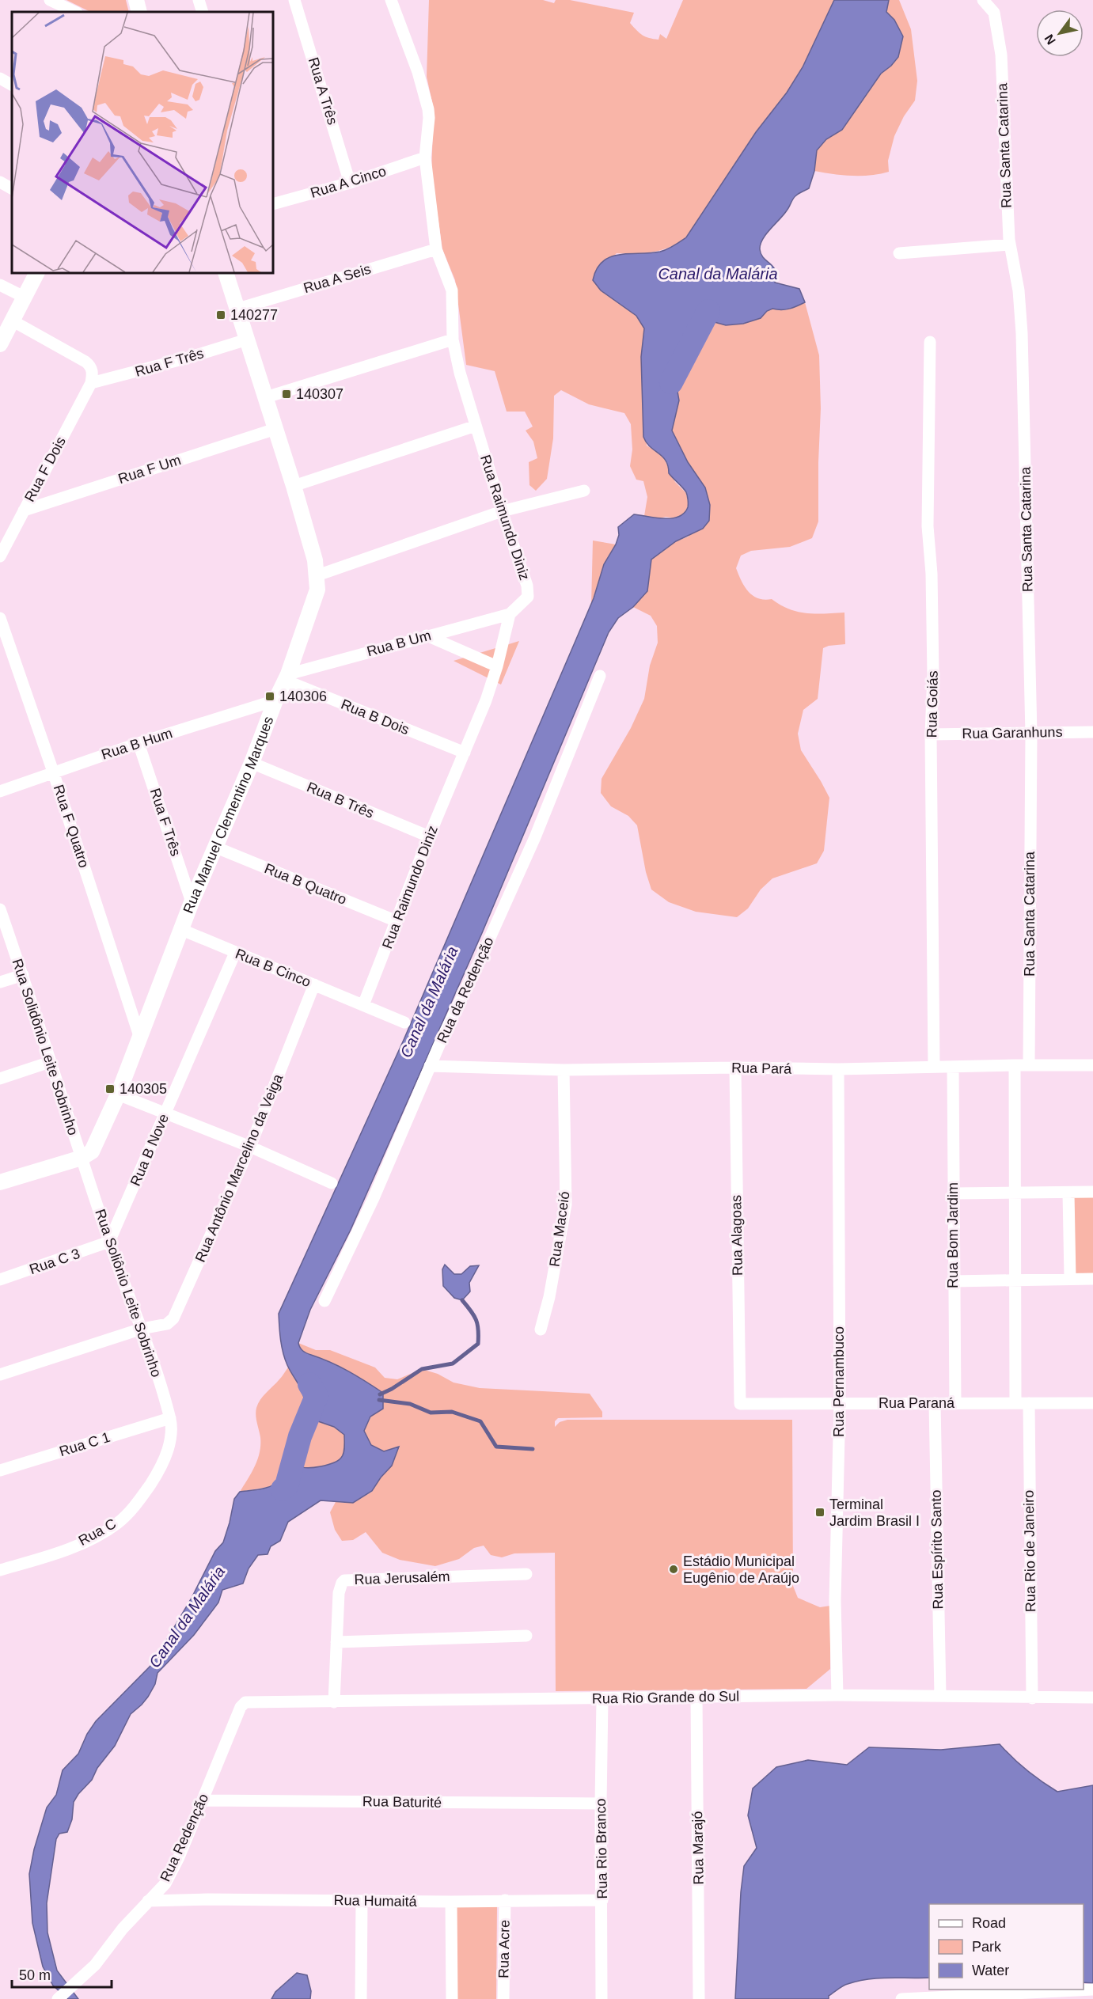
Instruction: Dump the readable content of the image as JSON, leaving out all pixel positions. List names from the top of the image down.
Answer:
{
  "streets": {
    "street": [
      "Rua A Três",
      "Rua Santa Catarina",
      "Rua A Cinco",
      "Rua A Seis",
      "Rua F Três",
      "Rua F Dois",
      "Rua F Um",
      "Rua Raimundo Diniz",
      "Rua B Um",
      "Rua Goiás",
      "Rua B Dois",
      "Rua Garanhuns",
      "Rua B Hum",
      "Rua B Três",
      "Rua Manuel Clementino Marques",
      "Rua F Quatro",
      "Rua B Quatro",
      "Rua B Cinco",
      "Rua da Redenção",
      "Rua Solidônio Leite Sobrinho",
      "Rua Pará",
      "Rua B Nove",
      "Rua Antônio Marcelino da Veiga",
      "Rua Maceió",
      "Rua Alagoas",
      "Rua Bom Jardim",
      "Rua C 3",
      "Rua Soliônio Leite Sobrinho",
      "Rua Pernambuco",
      "Rua Paraná",
      "Rua C 1",
      "Rua C",
      "Rua Espírito Santo",
      "Rua Rio de Janeiro",
      "Rua Jerusalém",
      "Rua Rio Grande do Sul",
      "Rua Baturité",
      "Rua Redenção",
      "Rua Marajó",
      "Rua Rio Branco",
      "Rua Humaitá",
      "Rua Acre"
    ]
  },
  "crossings": [
    ["Rua A Três", "Rua A Cinco"],
    ["Rua Santa Catarina", "Rua Garanhuns"],
    ["Rua Santa Catarina", "Rua Pará"],
    ["Rua A Cinco", "Rua Raimundo Diniz"],
    ["Rua A Seis", "Rua Raimundo Diniz"],
    ["Rua A Seis", "Rua Manuel Clementino Marques"],
    ["Rua F Três", "Rua F Dois"],
    ["Rua F Três", "Rua B Hum"],
    ["Rua F Três", "Rua Manuel Clementino Marques"],
    ["Rua F Dois", "Rua F Um"],
    ["Rua F Um", "Rua Manuel Clementino Marques"],
    ["Rua Raimundo Diniz", "Rua B Um"],
    ["Rua Raimundo Diniz", "Rua B Dois"],
    ["Rua Raimundo Diniz", "Rua B Três"],
    ["Rua Raimundo Diniz", "Rua B Quatro"],
    ["Rua Raimundo Diniz", "Rua B Cinco"],
    ["Rua B Um", "Rua B Dois"],
    ["Rua B Um", "Rua Manuel Clementino Marques"],
    ["Rua Goiás", "Rua Garanhuns"],
    ["Rua Goiás", "Rua Pará"],
    ["Rua B Dois", "Rua Manuel Clementino Marques"],
    ["Rua B Hum", "Rua Manuel Clementino Marques"],
    ["Rua B Hum", "Rua F Quatro"],
    ["Rua B Três", "Rua Manuel Clementino Marques"],
    ["Rua Manuel Clementino Marques", "Rua F Quatro"],
    ["Rua Manuel Clementino Marques", "Rua B Quatro"],
    ["Rua Manuel Clementino Marques", "Rua B Cinco"],
    ["Rua Manuel Clementino Marques", "Rua Solidônio Leite Sobrinho"],
    ["Rua Manuel Clementino Marques", "Rua Soliônio Leite Sobrinho"],
    ["Rua B Cinco", "Rua B Nove"],
    ["Rua B Cinco", "Rua Antônio Marcelino da Veiga"],
    ["Rua da Redenção", "Rua Pará"],
    ["Rua Solidônio Leite Sobrinho", "Rua Soliônio Leite Sobrinho"],
    ["Rua Pará", "Rua Maceió"],
    ["Rua Pará", "Rua Alagoas"],
    ["Rua Pará", "Rua Bom Jardim"],
    ["Rua Pará", "Rua Pernambuco"],
    ["Rua B Nove", "Rua C 3"],
    ["Rua B Nove", "Rua Soliônio Leite Sobrinho"],
    ["Rua Antônio Marcelino da Veiga", "Rua Soliônio Leite Sobrinho"],
    ["Rua Alagoas", "Rua Paraná"],
    ["Rua Bom Jardim", "Rua Paraná"],
    ["Rua C 3", "Rua Soliônio Leite Sobrinho"],
    ["Rua Soliônio Leite Sobrinho", "Rua C 1"],
    ["Rua Soliônio Leite Sobrinho", "Rua C"],
    ["Rua Pernambuco", "Rua Paraná"],
    ["Rua Pernambuco", "Rua Rio Grande do Sul"],
    ["Rua Paraná", "Rua Espírito Santo"],
    ["Rua Paraná", "Rua Rio de Janeiro"],
    ["Rua C 1", "Rua C"],
    ["Rua Espírito Santo", "Rua Rio Grande do Sul"],
    ["Rua Rio de Janeiro", "Rua Rio Grande do Sul"],
    ["Rua Jerusalém", "Rua Rio Grande do Sul"],
    ["Rua Rio Grande do Sul", "Rua Redenção"],
    ["Rua Rio Grande do Sul", "Rua Marajó"],
    ["Rua Rio Grande do Sul", "Rua Rio Branco"],
    ["Rua Baturité", "Rua Redenção"],
    ["Rua Baturité", "Rua Rio Branco"],
    ["Rua Redenção", "Rua Humaitá"],
    ["Rua Rio Branco", "Rua Humaitá"],
    ["Rua Humaitá", "Rua Acre"]
  ],
  "water": ["Canal da Malária"],
  "places": {
    "transit": [
      "140277",
      "140307",
      "140306",
      "140305",
      "Terminal Jardim Brasil I"
    ],
    "other": ["Estádio Municipal Eugênio de Araújo"]
  },
  "legend": ["Road", "Park", "Water"],
  "scale_bar": "50 m",
  "north": "bottom left"
}
